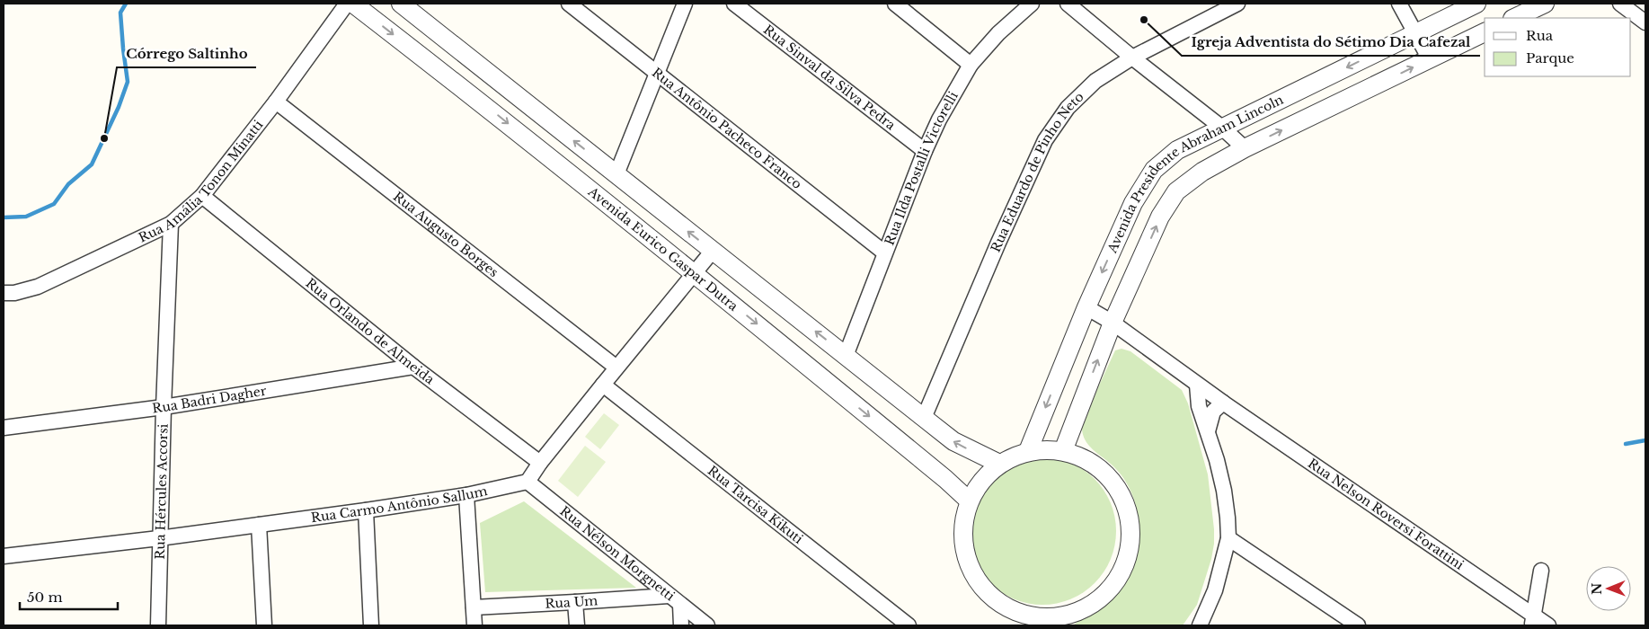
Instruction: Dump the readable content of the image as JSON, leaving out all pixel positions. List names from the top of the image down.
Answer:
{
  "streets": {
    "street": [
      "Rua Sinval da Silva Pedra",
      "Rua Antônio Pacheco Franco",
      "Rua Ilda Postalli Victorelli",
      "Rua Eduardo de Pinho Neto",
      "Avenida Presidente Abraham Lincoln",
      "Rua Amália Tonon Minatti",
      "Rua Augusto Borges",
      "Avenida Eurico Gaspar Dutra",
      "Rua Orlando de Almeida",
      "Rua Badri Dagher",
      "Rua Hércules Accorsi",
      "Rua Carmo Antônio Sallum",
      "Rua Tarcisa Kikuti",
      "Rua Nelson Roversi Forattini",
      "Rua Nélson Morgnetti",
      "Rua Um"
    ]
  },
  "crossings": [
    ["Rua Sinval da Silva Pedra", "Rua Ilda Postalli Victorelli"],
    ["Rua Antônio Pacheco Franco", "Rua Ilda Postalli Victorelli"],
    ["Avenida Presidente Abraham Lincoln", "Rua Nelson Roversi Forattini"],
    ["Rua Amália Tonon Minatti", "Rua Augusto Borges"],
    ["Rua Amália Tonon Minatti", "Rua Orlando de Almeida"],
    ["Rua Amália Tonon Minatti", "Rua Hércules Accorsi"],
    ["Rua Orlando de Almeida", "Rua Badri Dagher"],
    ["Rua Badri Dagher", "Rua Hércules Accorsi"],
    ["Rua Hércules Accorsi", "Rua Carmo Antônio Sallum"],
    ["Rua Carmo Antônio Sallum", "Rua Nélson Morgnetti"],
    ["Rua Nélson Morgnetti", "Rua Um"]
  ],
  "places": ["Igreja Adventista do Sétimo Dia Cafezal", "Córrego Saltinho"],
  "legend": ["Rua", "Parque"],
  "scale_bar": "50 m",
  "north": "left"
}
